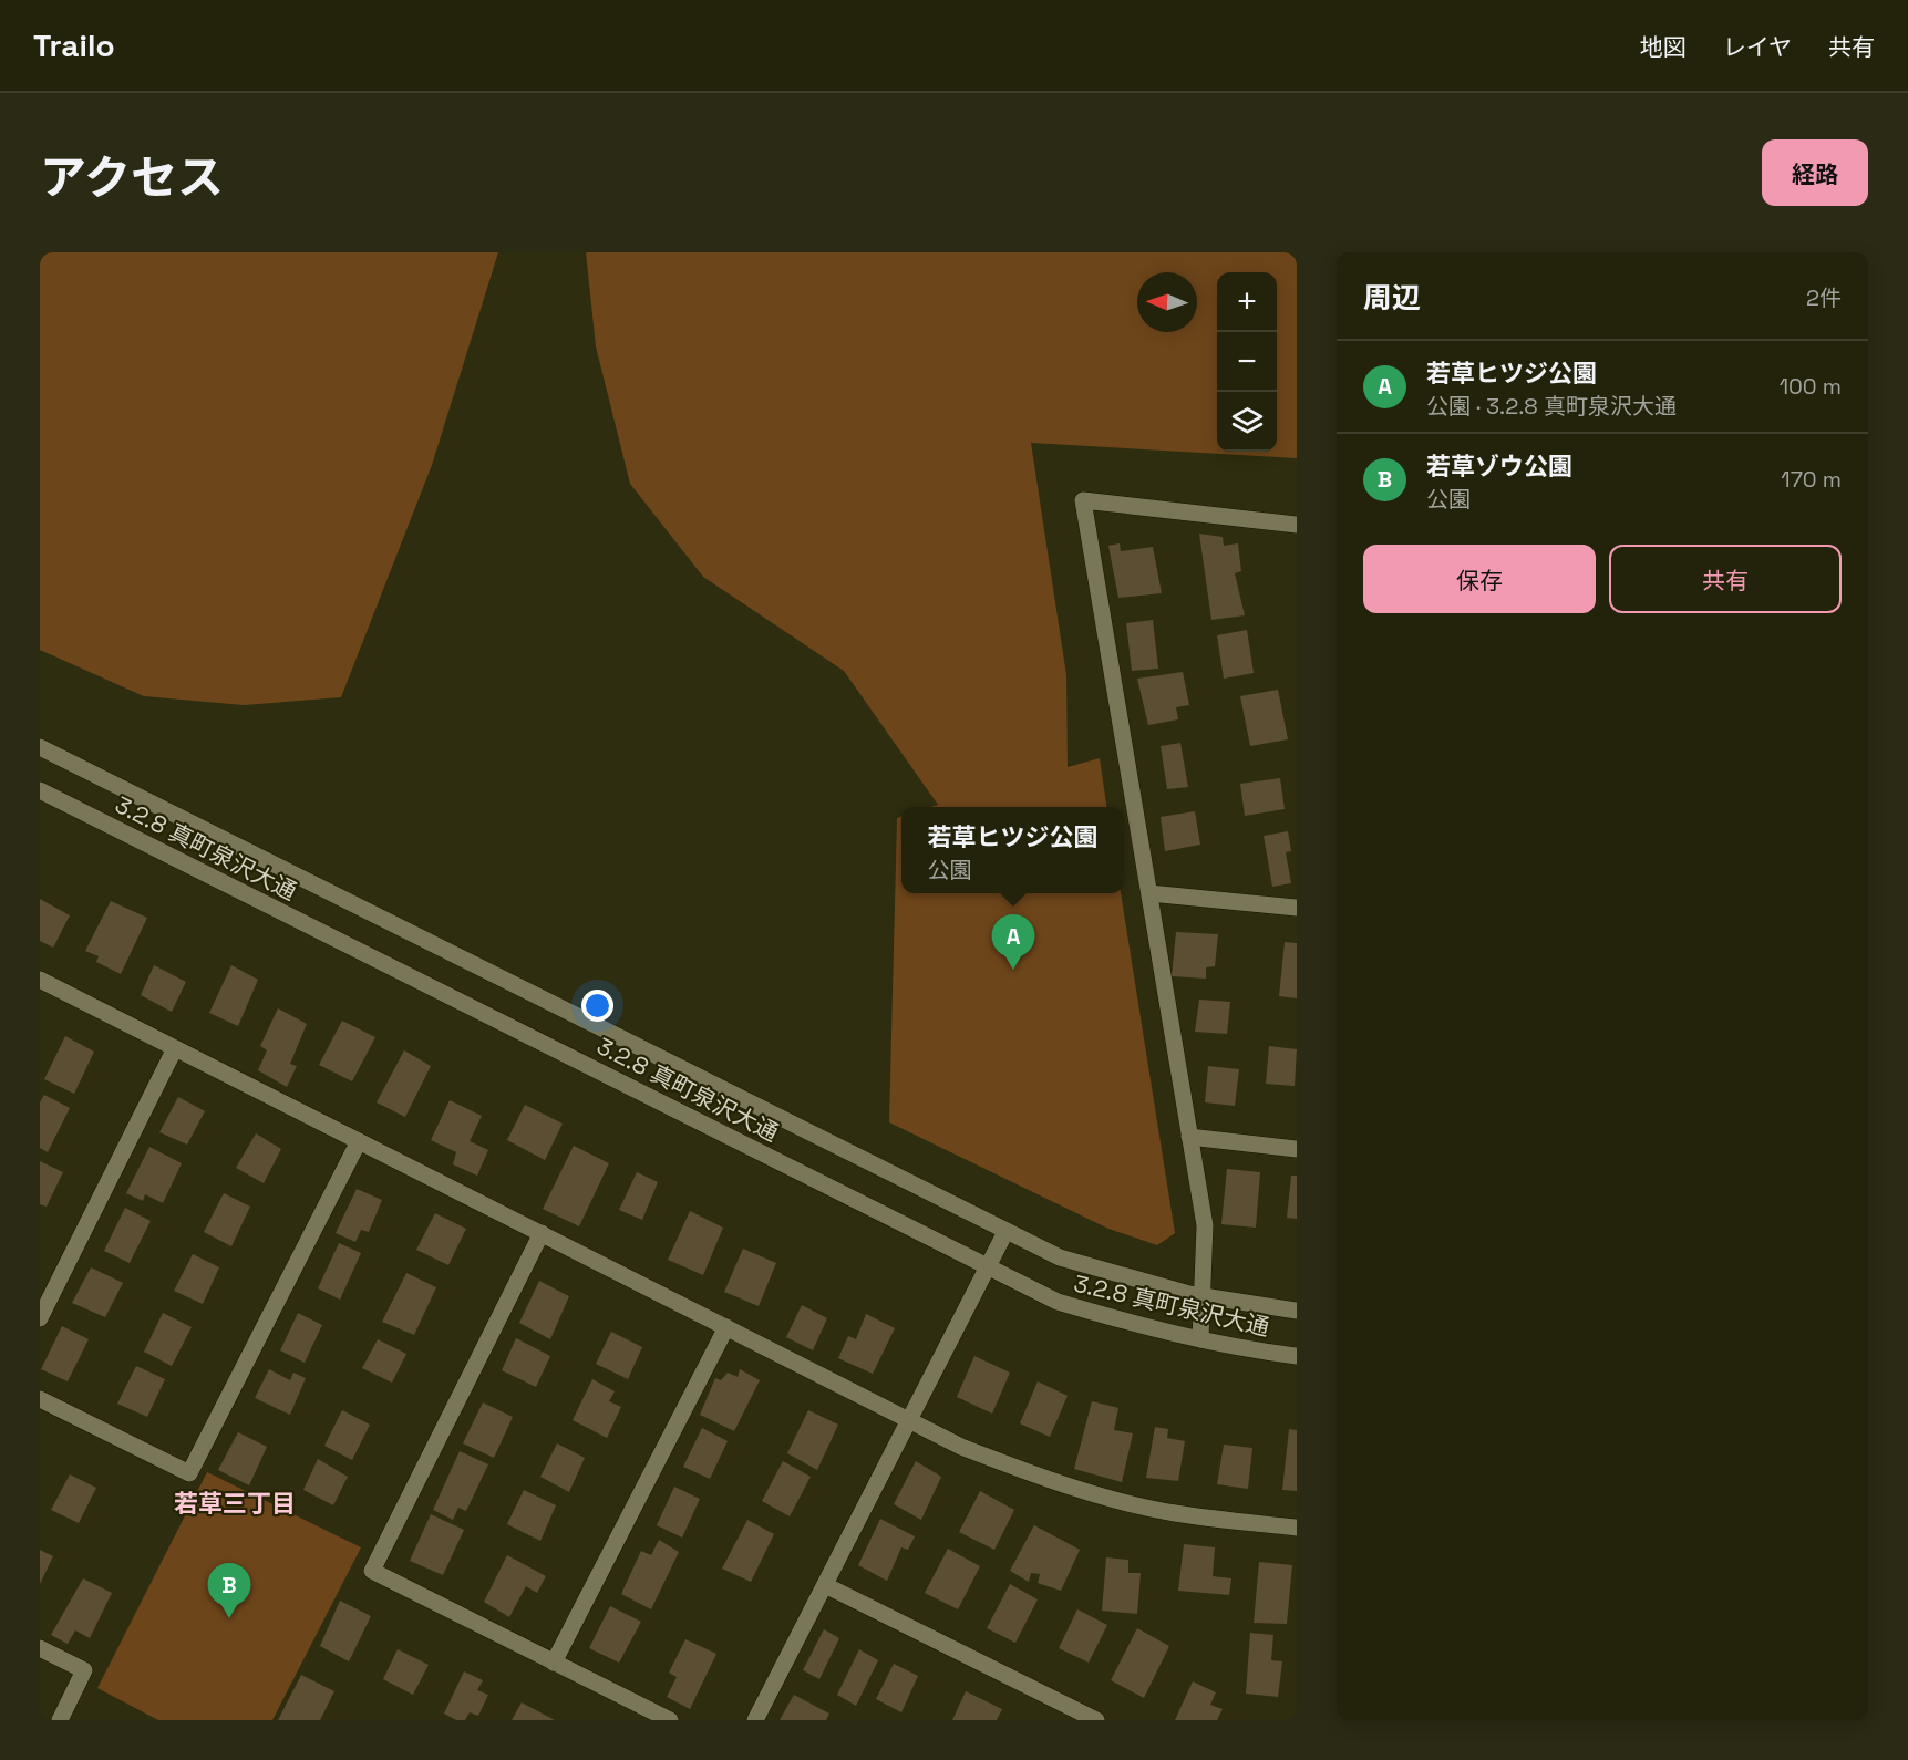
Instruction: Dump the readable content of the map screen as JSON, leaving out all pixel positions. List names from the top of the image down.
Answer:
{
  "streets": {
    "street": ["3.2.8 真町泉沢大通"]
  },
  "districts": ["若草三丁目"],
  "north": "left",
  "page": {
    "header": "Trailo",
    "nav": ["地図", "レイヤ", "共有"],
    "title": "アクセス",
    "buttons": [
      "経路",
      ["保存", "共有"]
    ],
    "heading": ["周辺", "2件"],
    "map_buttons": ["+", "−"],
    "list": [
      {
        "mark": "A",
        "name": "若草ヒツジ公園",
        "note": "公園 · 3.2.8 真町泉沢大通",
        "value": "100 m"
      },
      {
        "mark": "B",
        "name": "若草ゾウ公園",
        "note": "公園",
        "value": "170 m"
      }
    ],
    "popup": ["若草ヒツジ公園", "公園"],
    "pins": ["A", "B"]
  }
}
